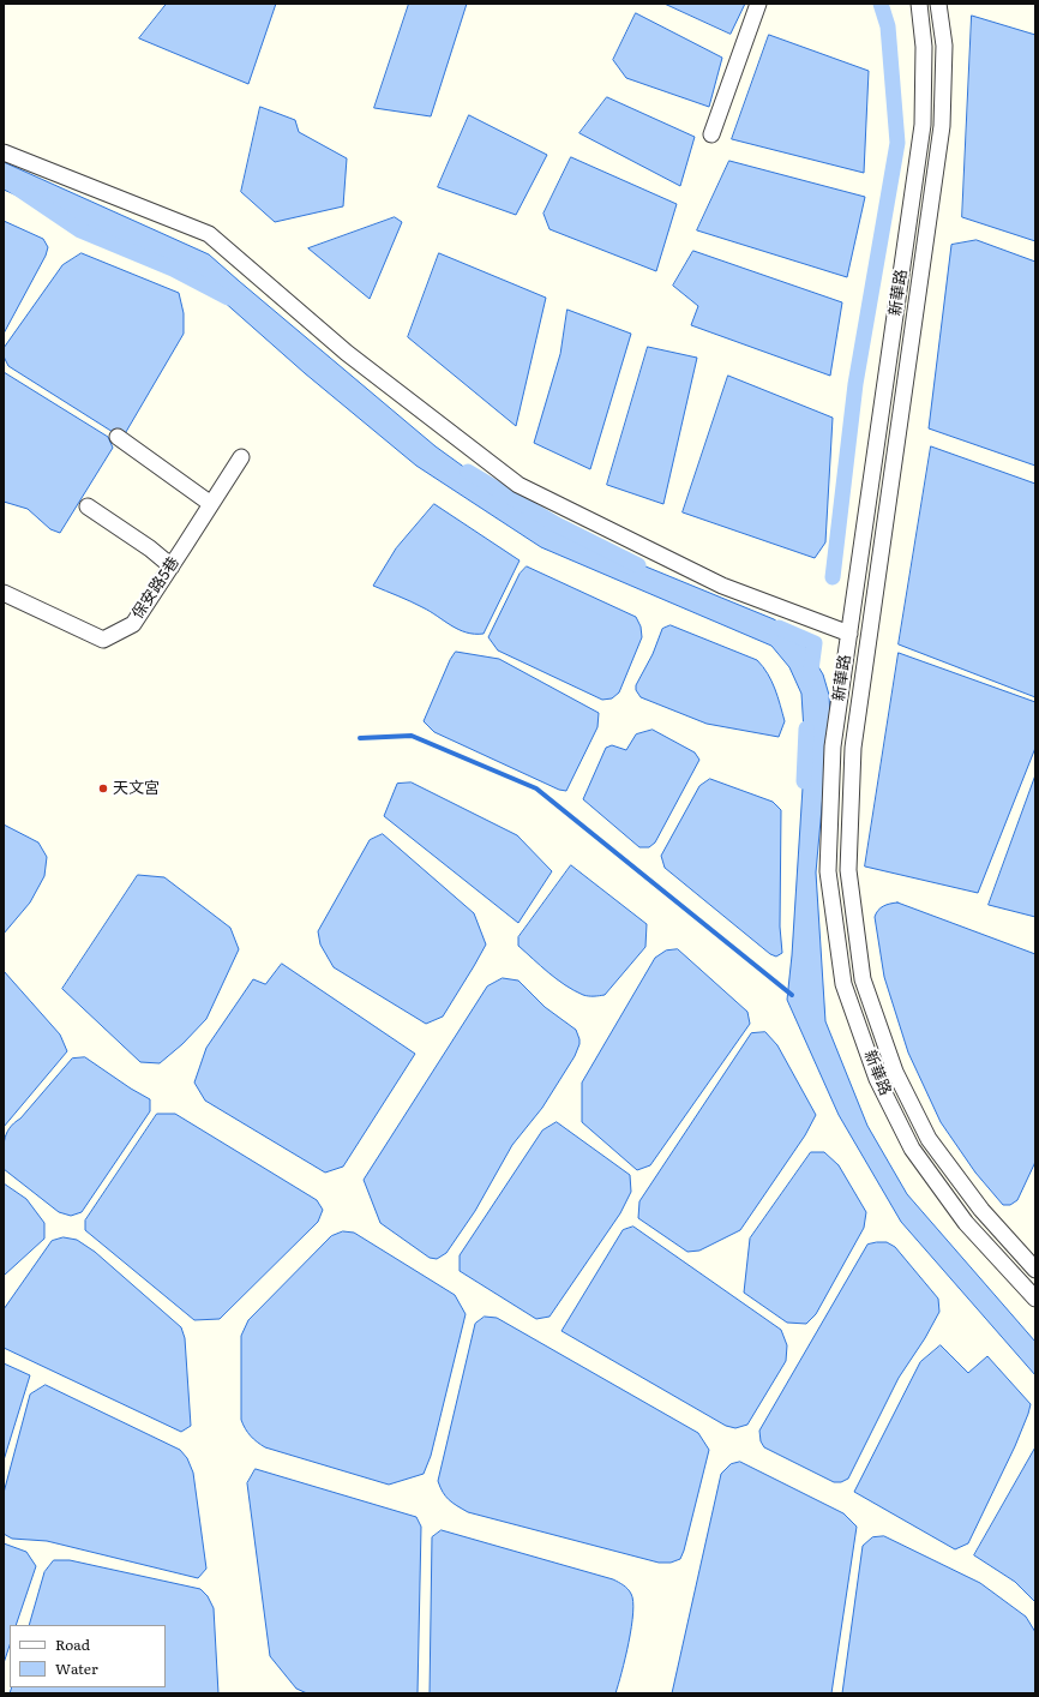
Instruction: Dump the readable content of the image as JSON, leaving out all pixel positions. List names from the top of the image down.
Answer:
{
  "streets": {
    "street": ["新華路", "保安路5巷"]
  },
  "places": ["天文宮"],
  "legend": ["Road", "Water"]
}
